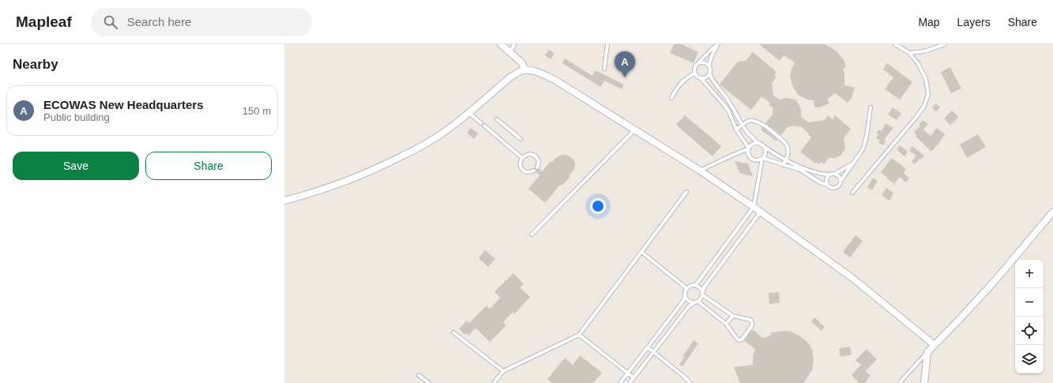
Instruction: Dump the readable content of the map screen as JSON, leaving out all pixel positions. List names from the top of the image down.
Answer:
{
  "page": {
    "header": "Mapleaf",
    "search": "Search here",
    "nav": ["Map", "Layers", "Share"],
    "heading": "Nearby",
    "pins": "A",
    "list": [
      {
        "mark": "A",
        "name": "ECOWAS New Headquarters",
        "note": "Public building",
        "value": "150 m"
      }
    ],
    "buttons": ["Save", "Share"],
    "map_buttons": ["+", "−"]
  }
}
